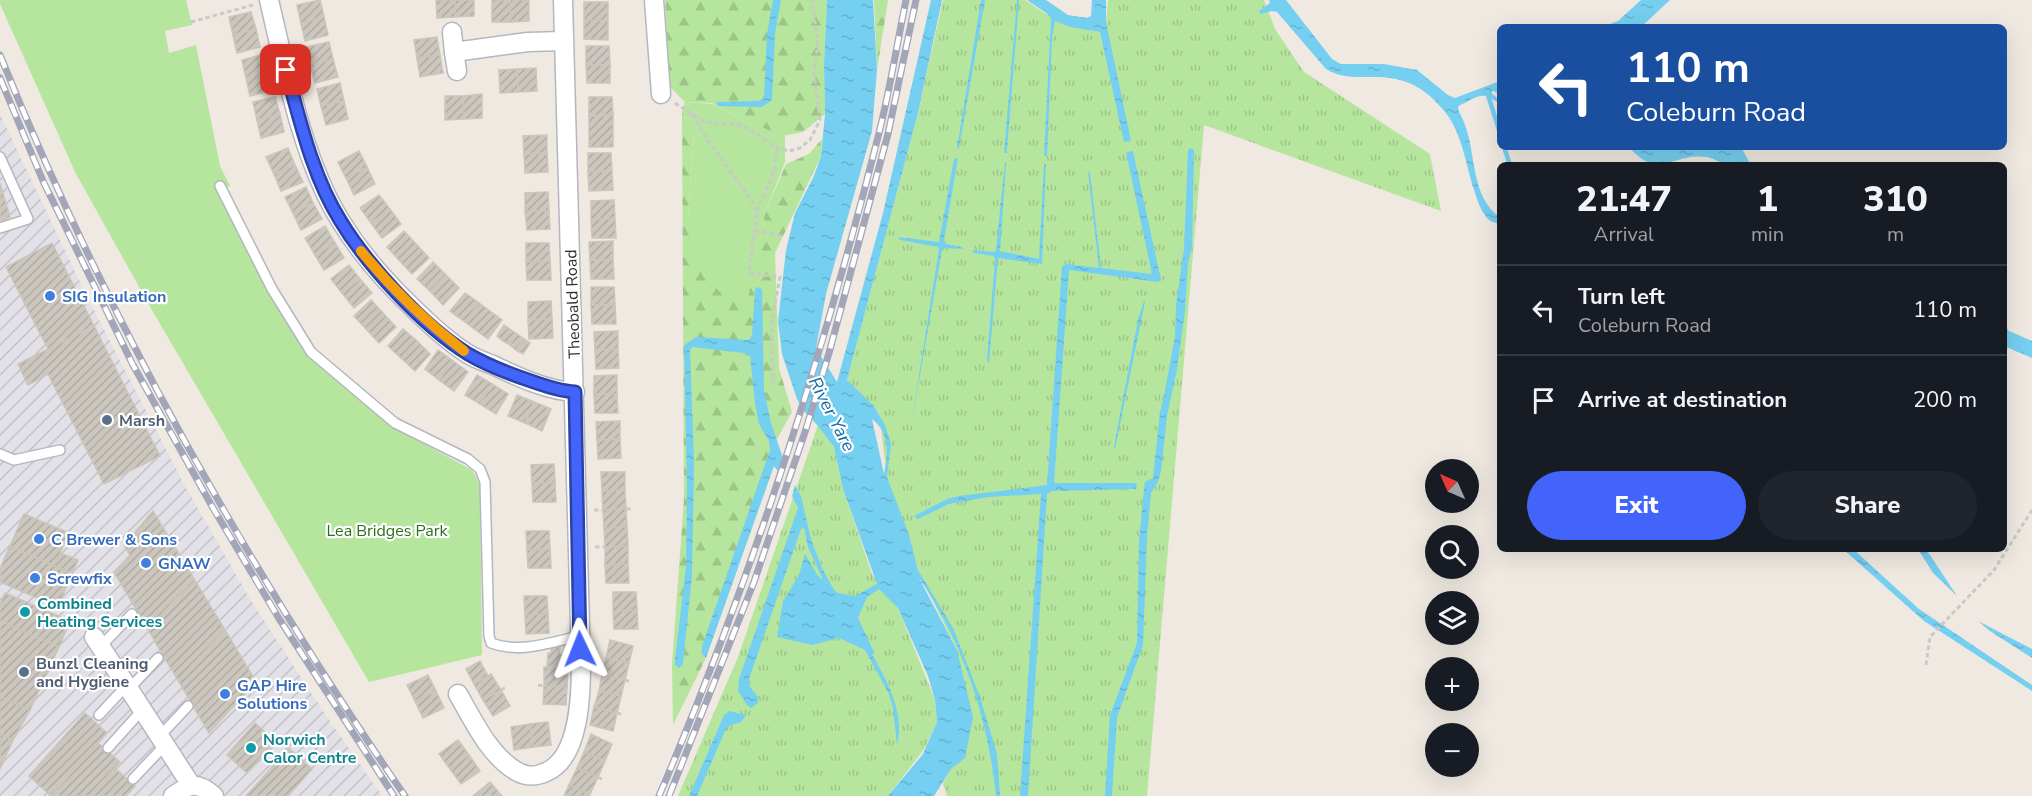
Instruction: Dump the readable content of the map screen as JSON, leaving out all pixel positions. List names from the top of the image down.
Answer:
{
  "streets": {
    "street": ["Theobald Road"]
  },
  "water": ["River Yare"],
  "parks": ["Lea Bridges Park"],
  "places": [
    "SIG Insulation",
    "Marsh",
    "C Brewer & Sons",
    "GNAW",
    "Screwfix",
    "Combined Heating Services",
    "Bunzl Cleaning and Hygiene",
    "GAP Hire Solutions",
    "Norwich Calor Centre"
  ],
  "north": "top left",
  "page": {
    "turn": ["110 m", "Coleburn Road"],
    "eta": [
      "21:47",
      "Arrival",
      "1",
      "min",
      "310",
      "m"
    ],
    "list": [
      {
        "name": "Turn left",
        "note": "Coleburn Road",
        "value": "110 m"
      },
      {
        "name": "Arrive at destination",
        "value": "200 m"
      }
    ],
    "map_buttons": ["+", "−"],
    "buttons": ["Exit", "Share"]
  }
}
